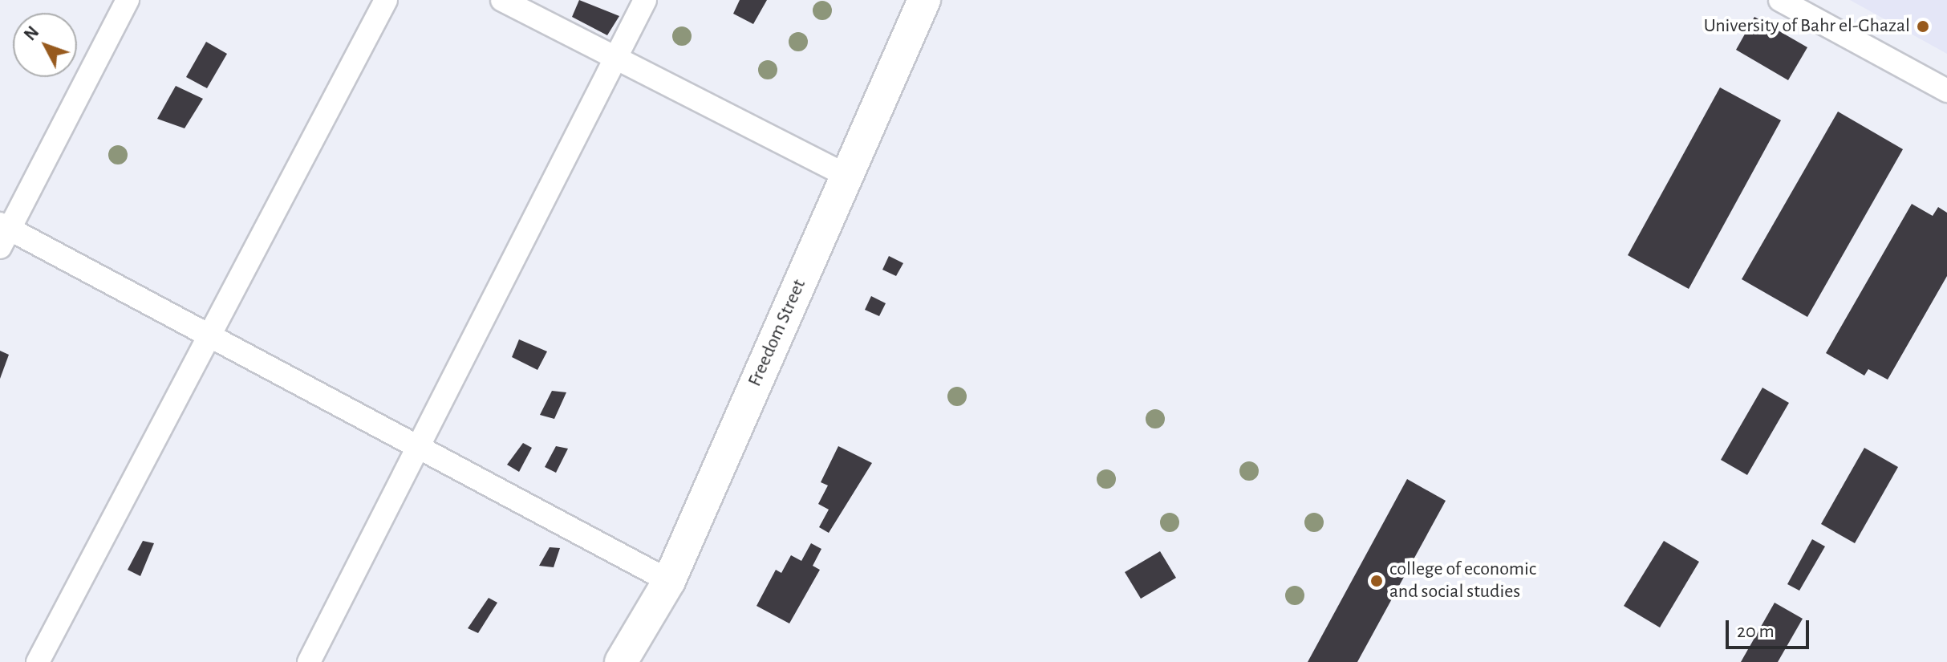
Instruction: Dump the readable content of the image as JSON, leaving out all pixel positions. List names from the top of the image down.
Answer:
{
  "streets": {
    "main road": ["Freedom Street"]
  },
  "places": ["University of Bahr el-Ghazal", "college of economic and social studies"],
  "scale_bar": "20 m",
  "north": "top left"
}
